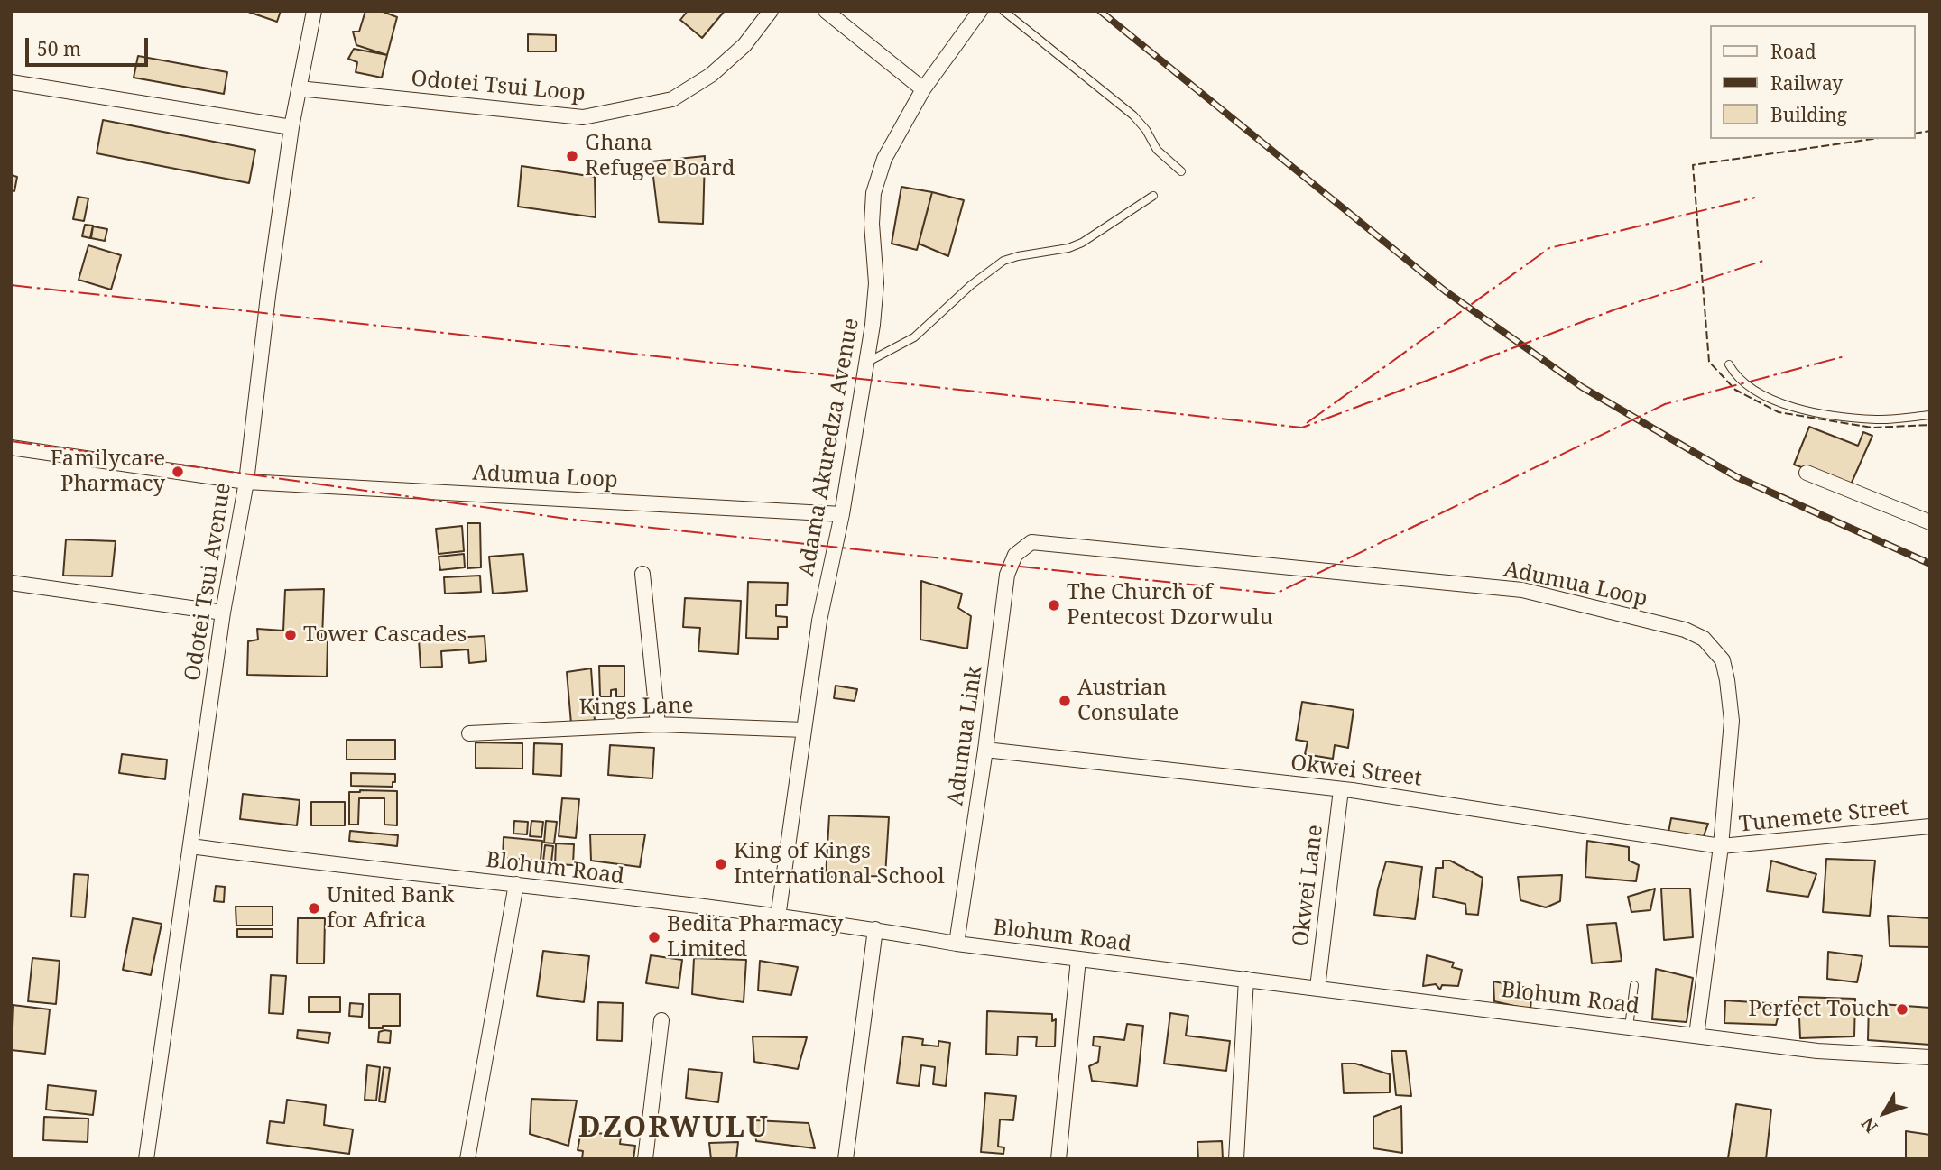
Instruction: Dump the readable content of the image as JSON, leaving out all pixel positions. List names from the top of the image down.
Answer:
{
  "streets": {
    "street": [
      "Odotei Tsui Loop",
      "Adama Akuredza Avenue",
      "Adumua Loop",
      "Odotei Tsui Avenue",
      "Kings Lane",
      "Adumua Link",
      "Okwei Street",
      "Tunemete Street",
      "Blohum Road",
      "Okwei Lane"
    ]
  },
  "crossings": [
    ["Odotei Tsui Loop", "Odotei Tsui Avenue"],
    ["Adama Akuredza Avenue", "Adumua Loop"],
    ["Adama Akuredza Avenue", "Kings Lane"],
    ["Adama Akuredza Avenue", "Blohum Road"],
    ["Adumua Loop", "Odotei Tsui Avenue"],
    ["Adumua Loop", "Adumua Link"],
    ["Adumua Loop", "Okwei Street"],
    ["Adumua Loop", "Tunemete Street"],
    ["Adumua Loop", "Blohum Road"],
    ["Odotei Tsui Avenue", "Blohum Road"],
    ["Adumua Link", "Okwei Street"],
    ["Adumua Link", "Blohum Road"],
    ["Okwei Street", "Tunemete Street"],
    ["Okwei Street", "Okwei Lane"],
    ["Blohum Road", "Okwei Lane"]
  ],
  "districts": ["DZORWULU"],
  "places": [
    "Ghana Refugee Board",
    "Familycare Pharmacy",
    "The Church of Pentecost Dzorwulu",
    "Tower Cascades",
    "Austrian Consulate",
    "King of Kings International School",
    "United Bank for Africa",
    "Bedita Pharmacy Limited",
    "Perfect Touch"
  ],
  "legend": ["Road", "Railway", "Building"],
  "scale_bar": "50 m",
  "north": "bottom left"
}
